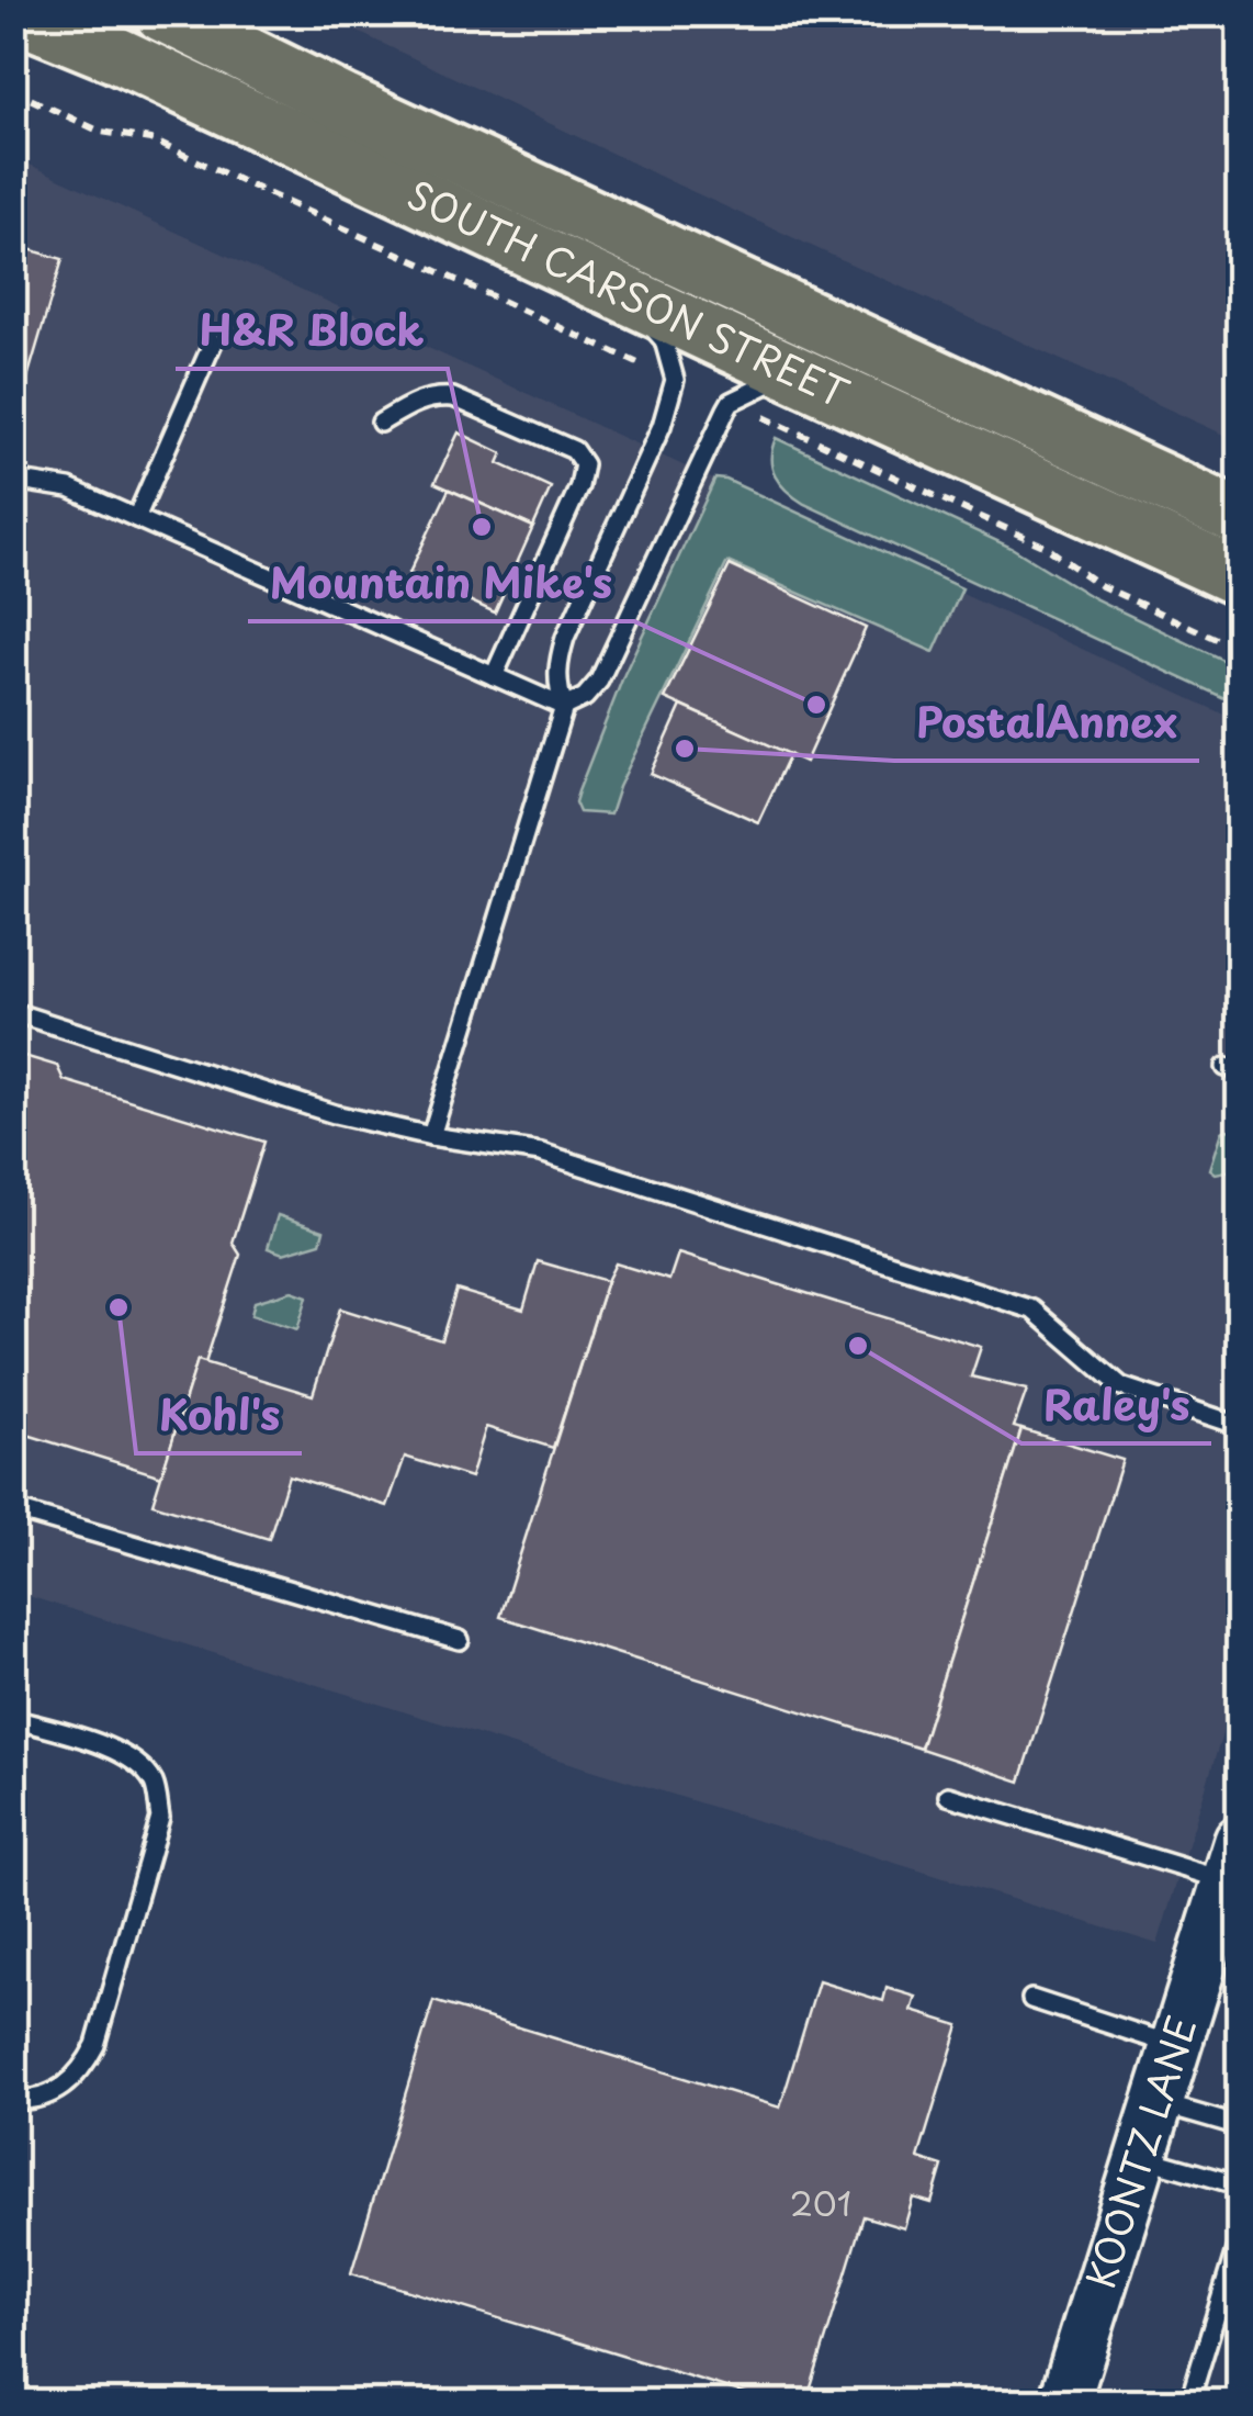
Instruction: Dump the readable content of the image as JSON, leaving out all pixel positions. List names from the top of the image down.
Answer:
{
  "streets": {
    "main road": ["SOUTH CARSON STREET"],
    "street": ["KOONTZ LANE"]
  },
  "places": [
    "H&R Block",
    "Mountain Mike's",
    "PostalAnnex",
    "Kohl's",
    "Raley's"
  ],
  "house_numbers": ["201"]
}
